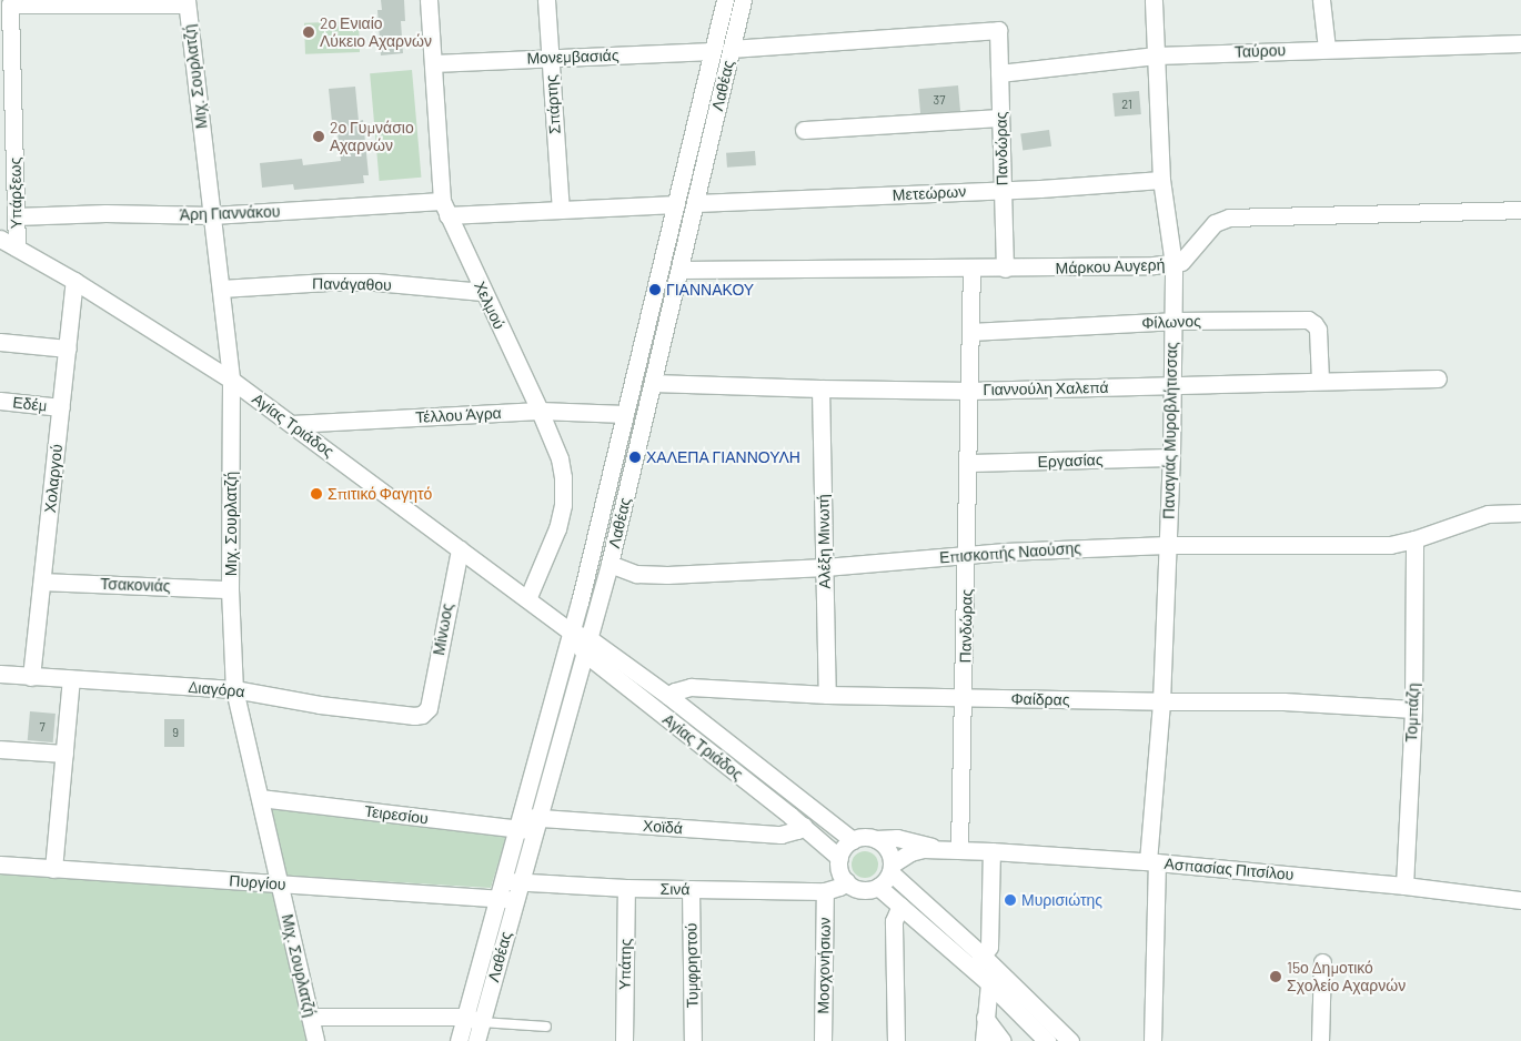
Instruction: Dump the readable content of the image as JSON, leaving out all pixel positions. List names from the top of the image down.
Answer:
{
  "streets": {
    "street": [
      "Ταύρου",
      "Μονεμβασιάς",
      "Μιχ. Σουρλατζή",
      "Λαθέας",
      "Σπάρτης",
      "Πανδώρας",
      "Υπάρξεως",
      "Μετεώρων",
      "Άρη Γιαννάκου",
      "Μάρκου Αυγερή",
      "Πανάγαθου",
      "Χελμού",
      "Φίλωνος",
      "Γιαννούλη Χαλεπά",
      "Εδέμ",
      "Τέλλου Άγρα",
      "Αγίας Τριάδος",
      "Παναγιάς Μυροβλήτισσας",
      "Εργασίας",
      "Χολαργού",
      "Αλέξη Μινωτή",
      "Επισκοπής Ναούσης",
      "Τσακονιάς",
      "Μίνωος",
      "Διαγόρα",
      "Φαίδρας",
      "Τομπάζη",
      "Τειρεσίου",
      "Χοϊδά",
      "Ασπασίας Πιτσίλου",
      "Πυργίου",
      "Σινά",
      "Υπάτης",
      "Τυμφρηστού",
      "Μοσχονήσιων"
    ]
  },
  "crossings": [
    ["Ταύρου", "Πανδώρας"],
    ["Ταύρου", "Παναγιάς Μυροβλήτισσας"],
    ["Μονεμβασιάς", "Λαθέας"],
    ["Μονεμβασιάς", "Σπάρτης"],
    ["Μονεμβασιάς", "Χελμού"],
    ["Μιχ. Σουρλατζή", "Υπάρξεως"],
    ["Μιχ. Σουρλατζή", "Άρη Γιαννάκου"],
    ["Μιχ. Σουρλατζή", "Πανάγαθου"],
    ["Μιχ. Σουρλατζή", "Αγίας Τριάδος"],
    ["Μιχ. Σουρλατζή", "Τσακονιάς"],
    ["Μιχ. Σουρλατζή", "Διαγόρα"],
    ["Μιχ. Σουρλατζή", "Τειρεσίου"],
    ["Μιχ. Σουρλατζή", "Πυργίου"],
    ["Λαθέας", "Πανδώρας"],
    ["Λαθέας", "Μετεώρων"],
    ["Λαθέας", "Μάρκου Αυγερή"],
    ["Λαθέας", "Γιαννούλη Χαλεπά"],
    ["Λαθέας", "Τέλλου Άγρα"],
    ["Λαθέας", "Αγίας Τριάδος"],
    ["Λαθέας", "Επισκοπής Ναούσης"],
    ["Λαθέας", "Τειρεσίου"],
    ["Λαθέας", "Χοϊδά"],
    ["Λαθέας", "Πυργίου"],
    ["Λαθέας", "Σινά"],
    ["Πανδώρας", "Μετεώρων"],
    ["Πανδώρας", "Μάρκου Αυγερή"],
    ["Πανδώρας", "Φίλωνος"],
    ["Πανδώρας", "Γιαννούλη Χαλεπά"],
    ["Πανδώρας", "Εργασίας"],
    ["Πανδώρας", "Επισκοπής Ναούσης"],
    ["Πανδώρας", "Φαίδρας"],
    ["Πανδώρας", "Ασπασίας Πιτσίλου"],
    ["Υπάρξεως", "Άρη Γιαννάκου"],
    ["Υπάρξεως", "Αγίας Τριάδος"],
    ["Μετεώρων", "Παναγιάς Μυροβλήτισσας"],
    ["Άρη Γιαννάκου", "Χελμού"],
    ["Μάρκου Αυγερή", "Παναγιάς Μυροβλήτισσας"],
    ["Πανάγαθου", "Χελμού"],
    ["Χελμού", "Τέλλου Άγρα"],
    ["Χελμού", "Αγίας Τριάδος"],
    ["Φίλωνος", "Γιαννούλη Χαλεπά"],
    ["Φίλωνος", "Παναγιάς Μυροβλήτισσας"],
    ["Γιαννούλη Χαλεπά", "Παναγιάς Μυροβλήτισσας"],
    ["Γιαννούλη Χαλεπά", "Αλέξη Μινωτή"],
    ["Εδέμ", "Χολαργού"],
    ["Τέλλου Άγρα", "Αγίας Τριάδος"],
    ["Αγίας Τριάδος", "Χολαργού"],
    ["Αγίας Τριάδος", "Μίνωος"],
    ["Αγίας Τριάδος", "Φαίδρας"],
    ["Αγίας Τριάδος", "Χοϊδά"],
    ["Αγίας Τριάδος", "Ασπασίας Πιτσίλου"],
    ["Αγίας Τριάδος", "Σινά"],
    ["Παναγιάς Μυροβλήτισσας", "Εργασίας"],
    ["Παναγιάς Μυροβλήτισσας", "Επισκοπής Ναούσης"],
    ["Παναγιάς Μυροβλήτισσας", "Φαίδρας"],
    ["Παναγιάς Μυροβλήτισσας", "Ασπασίας Πιτσίλου"],
    ["Χολαργού", "Τσακονιάς"],
    ["Χολαργού", "Διαγόρα"],
    ["Αλέξη Μινωτή", "Επισκοπής Ναούσης"],
    ["Αλέξη Μινωτή", "Φαίδρας"],
    ["Επισκοπής Ναούσης", "Τομπάζη"],
    ["Μίνωος", "Διαγόρα"],
    ["Φαίδρας", "Τομπάζη"],
    ["Τομπάζη", "Ασπασίας Πιτσίλου"],
    ["Τειρεσίου", "Χοϊδά"],
    ["Ασπασίας Πιτσίλου", "Σινά"],
    ["Σινά", "Υπάτης"],
    ["Σινά", "Τυμφρηστού"],
    ["Σινά", "Μοσχονήσιων"]
  ],
  "places": [
    "2ο Ενιαίο Λύκειο Αχαρνών",
    "2ο Γυμνάσιο Αχαρνών",
    "ΓΙΑΝΝΑΚΟΥ",
    "ΧΑΛΕΠΑ ΓΙΑΝΝΟΥΛΗ",
    "Σπιτικό Φαγητό",
    "Μυρισιώτης",
    "15ο Δημοτικό Σχολείο Αχαρνών"
  ],
  "house_numbers": [
    "37",
    "21",
    "7",
    "9"
  ]
}
